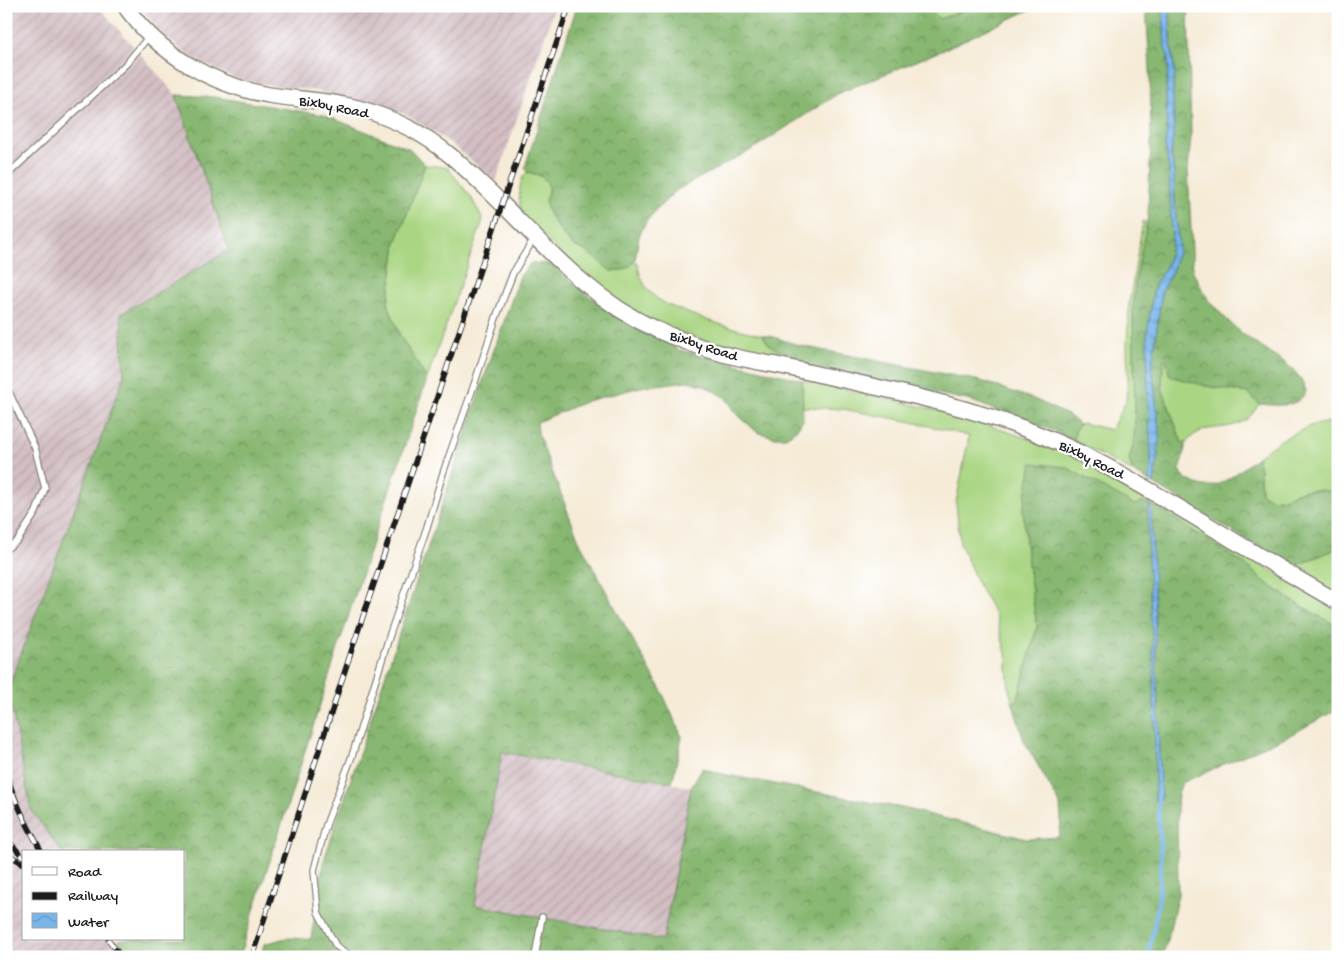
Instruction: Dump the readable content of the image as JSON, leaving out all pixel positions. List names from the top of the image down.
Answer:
{
  "streets": {
    "street": ["Bixby Road"]
  },
  "legend": ["Road", "Railway", "Water"]
}
